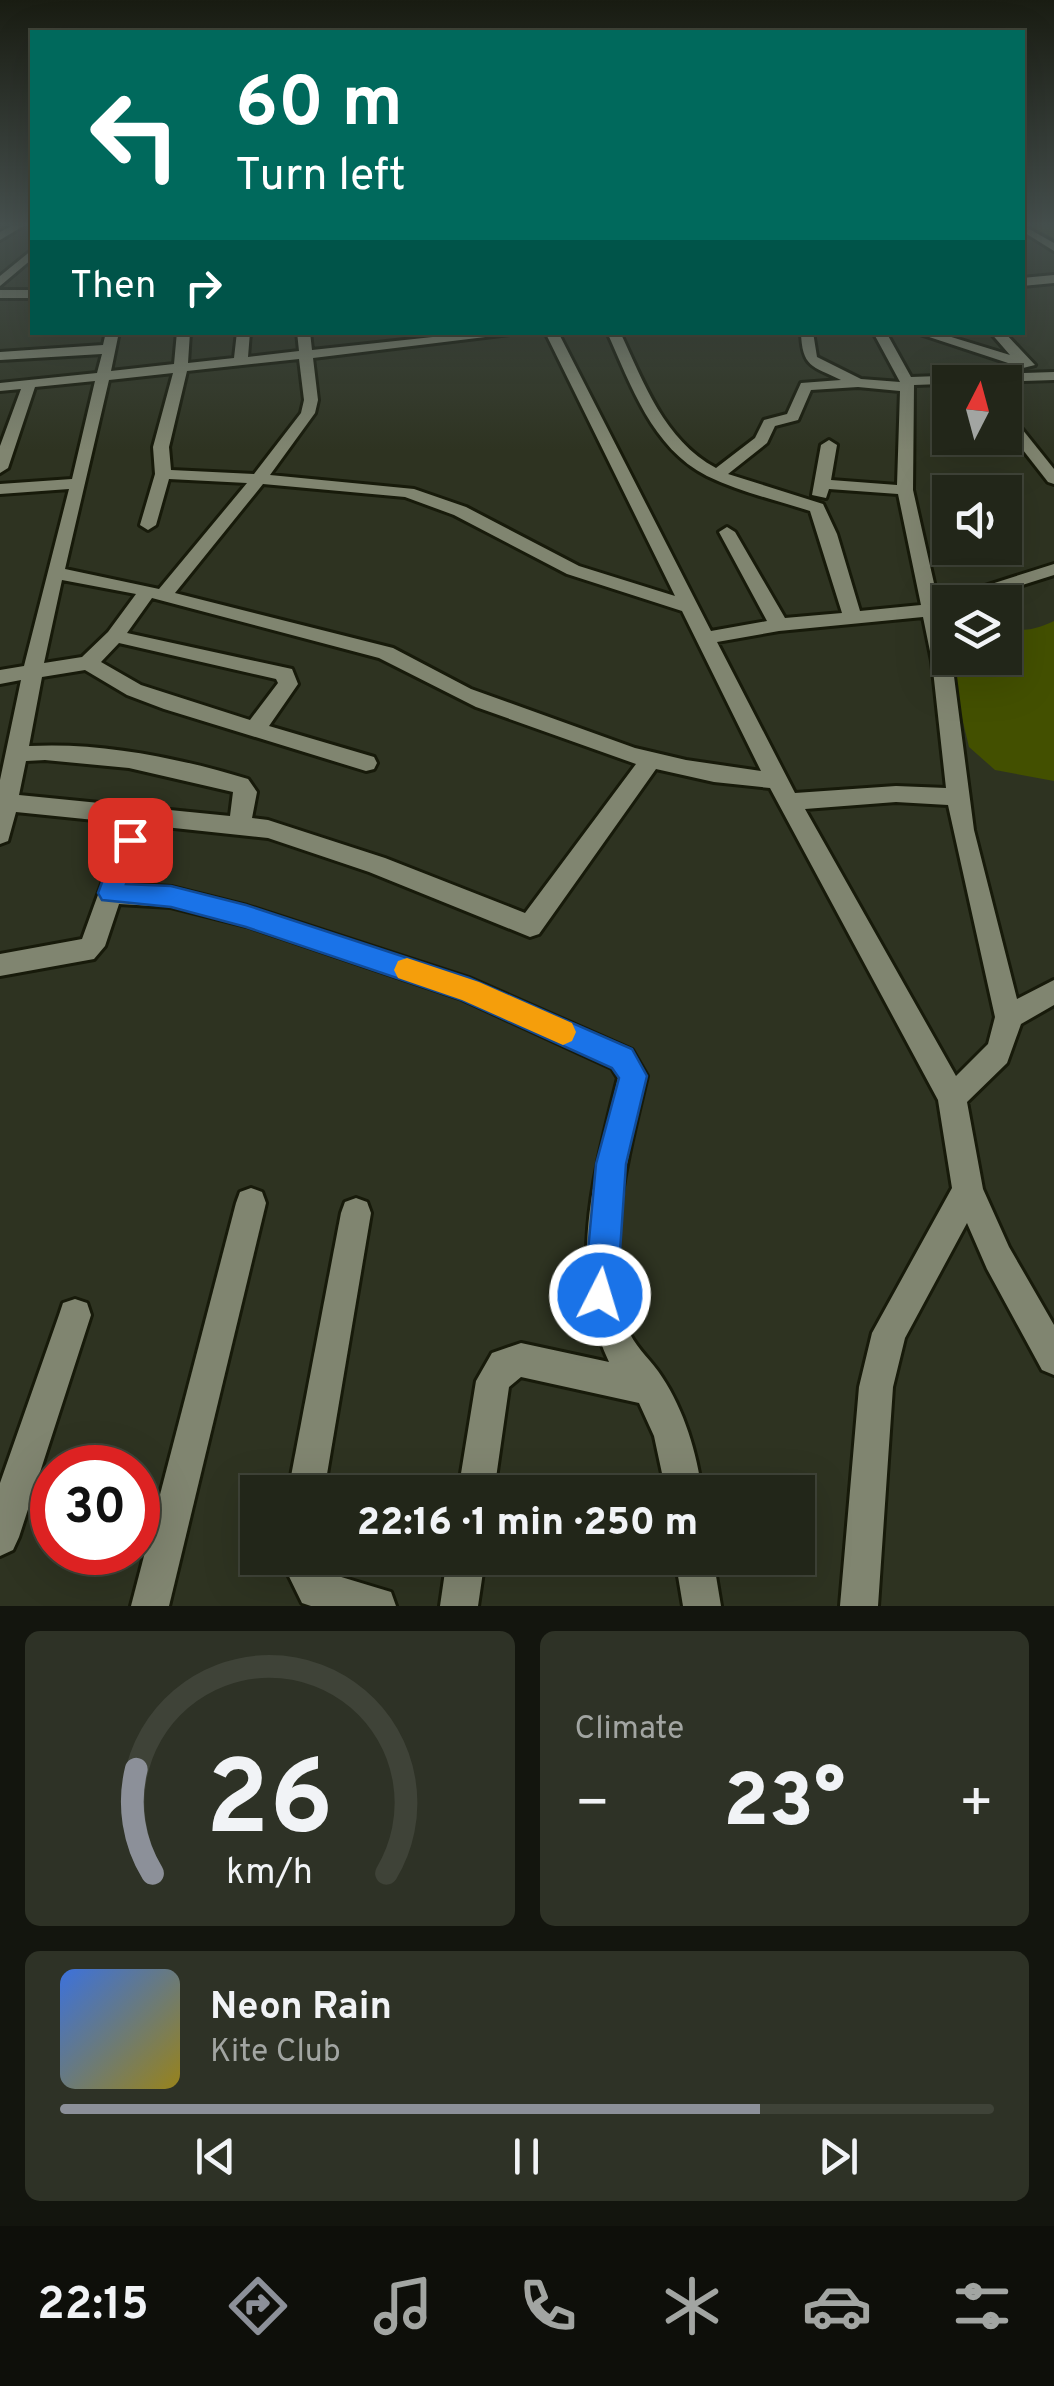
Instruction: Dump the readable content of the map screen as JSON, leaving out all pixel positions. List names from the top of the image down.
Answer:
{
  "north": "top",
  "page": {
    "turn": ["60 m", "Turn left"],
    "then": "Then",
    "limit": "30",
    "trip": "22:16 · 1 min · 250 m",
    "tile": "Climate",
    "heat": ["−", "23°", "+"],
    "song": ["Neon Rain", "Kite Club"],
    "tabs": "22:15",
    "gauge": ["26", "km/h"]
  }
}
